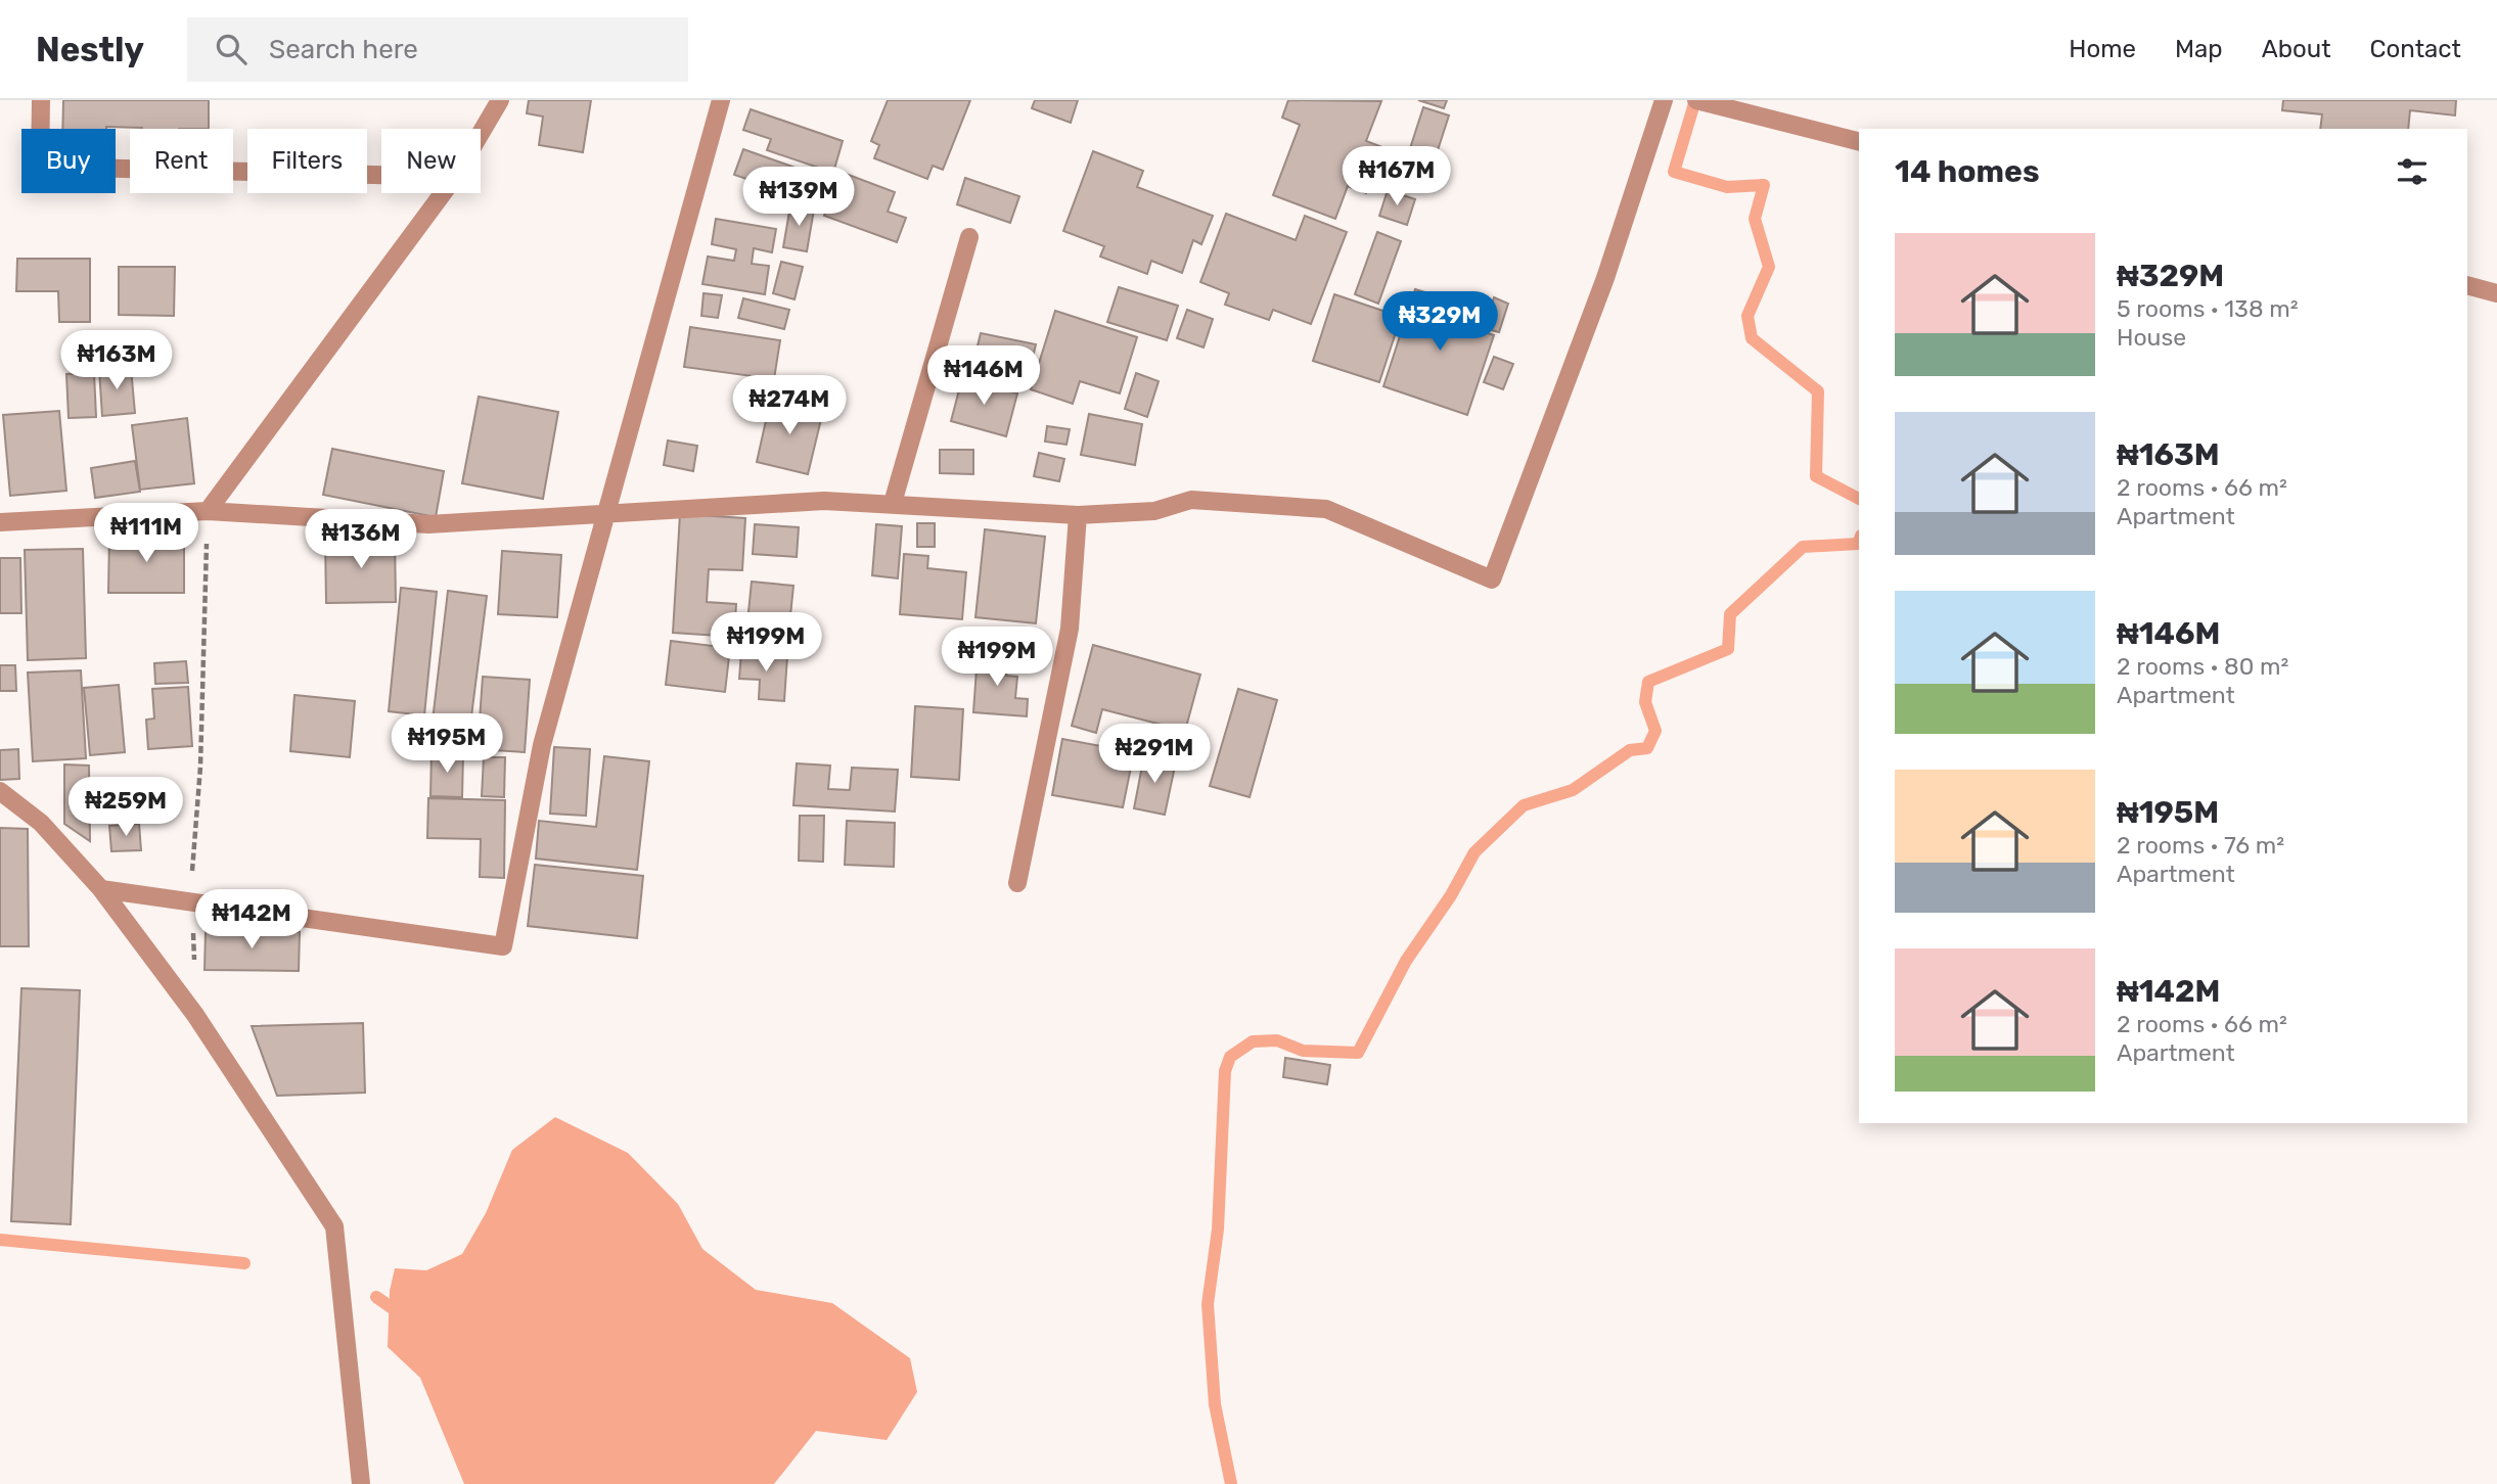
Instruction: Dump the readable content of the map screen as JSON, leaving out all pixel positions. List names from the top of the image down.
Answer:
{
  "page": {
    "header": "Nestly",
    "search": "Search here",
    "nav": [
      "Home",
      "Map",
      "About",
      "Contact"
    ],
    "chip": [
      "Buy",
      "Rent",
      "Filters",
      "New"
    ],
    "heading": "14 homes",
    "price": [
      "₦167M",
      "₦139M",
      "₦329M",
      "₦163M",
      "₦146M",
      "₦274M",
      "₦111M",
      "₦136M",
      "₦199M",
      "₦199M",
      "₦195M",
      "₦291M",
      "₦259M",
      "₦142M"
    ],
    "list": [
      {
        "name": "₦329M",
        "note": "5 rooms · 138 m² · House"
      },
      {
        "name": "₦163M",
        "note": "2 rooms · 66 m² · Apartment"
      },
      {
        "name": "₦146M",
        "note": "2 rooms · 80 m² · Apartment"
      },
      {
        "name": "₦195M",
        "note": "2 rooms · 76 m² · Apartment"
      },
      {
        "name": "₦142M",
        "note": "2 rooms · 66 m² · Apartment"
      }
    ]
  }
}
